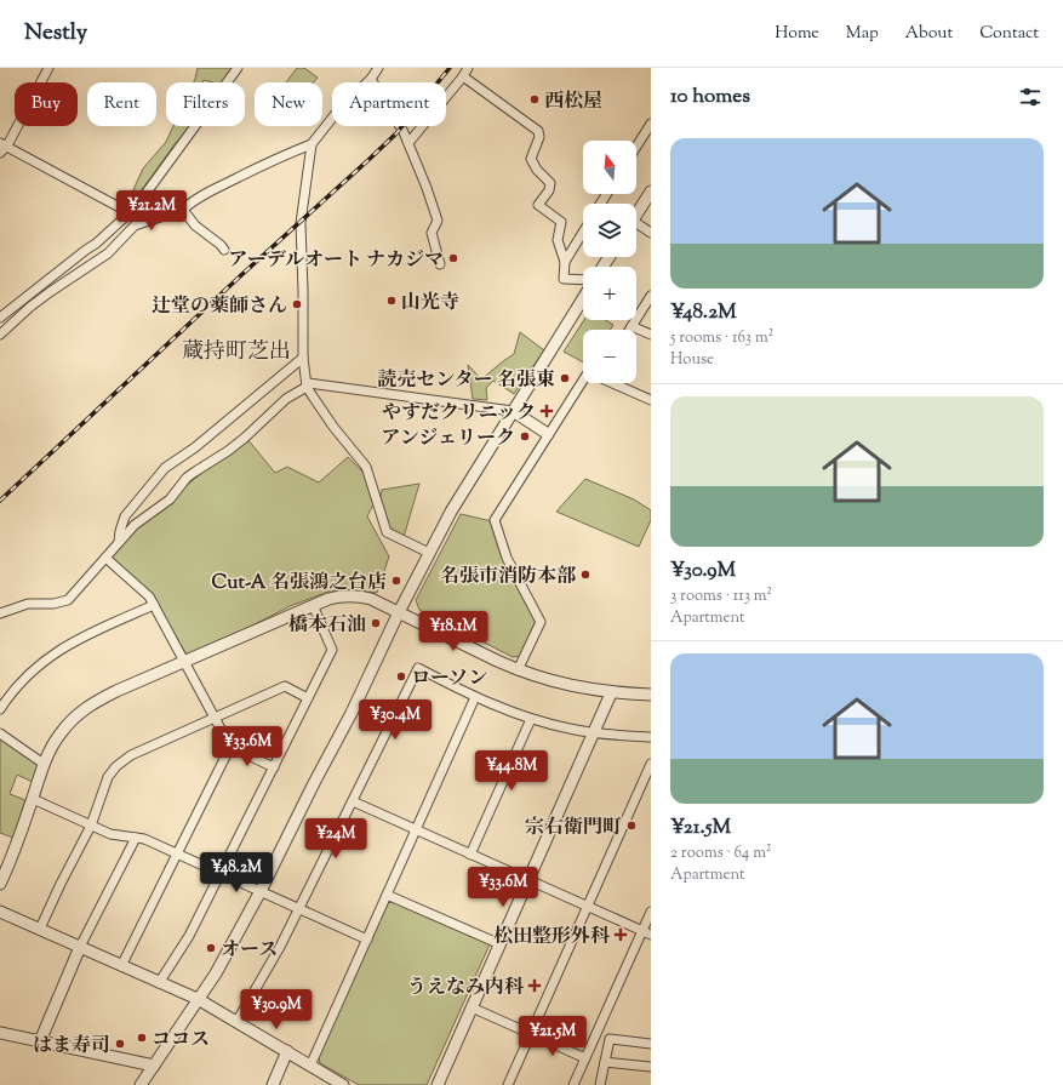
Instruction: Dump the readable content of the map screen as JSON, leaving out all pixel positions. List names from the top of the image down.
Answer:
{
  "districts": ["蔵持町芝出"],
  "places": {
    "other": [
      "西松屋",
      "アーデルオート ナカジマ",
      "山光寺",
      "辻堂の薬師さん",
      "読売センター 名張東",
      "アンジェリーク",
      "名張市消防本部",
      "Cut-A 名張鴻之台店",
      "橋本石油",
      "ローソン",
      "宗右衛門町",
      "オース",
      "ココス",
      "はま寿司"
    ],
    "health": ["やすだクリニック", "松田整形外科", "うえなみ内科"]
  },
  "north": "top",
  "page": {
    "header": "Nestly",
    "nav": [
      "Home",
      "Map",
      "About",
      "Contact"
    ],
    "heading": "10 homes",
    "chip": [
      "Buy",
      "Rent",
      "Filters",
      "New",
      "Apartment"
    ],
    "list": [
      {
        "name": "¥48.2M",
        "note": "5 rooms · 163 m² · House"
      },
      {
        "name": "¥30.9M",
        "note": "3 rooms · 113 m² · Apartment"
      },
      {
        "name": "¥21.5M",
        "note": "2 rooms · 64 m² · Apartment"
      }
    ],
    "map_buttons": ["+", "−"],
    "price": [
      "¥21.2M",
      "¥18.1M",
      "¥30.4M",
      "¥33.6M",
      "¥44.8M",
      "¥24M",
      "¥48.2M",
      "¥33.6M",
      "¥30.9M",
      "¥21.5M"
    ]
  }
}
